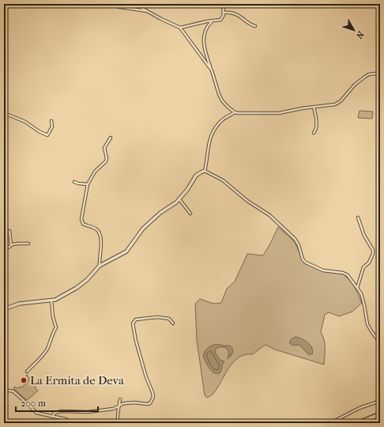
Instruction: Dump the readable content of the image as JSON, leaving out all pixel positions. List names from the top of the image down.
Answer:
{
  "places": ["La Ermita de Deva"],
  "scale_bar": "200 m",
  "north": "bottom right"
}
